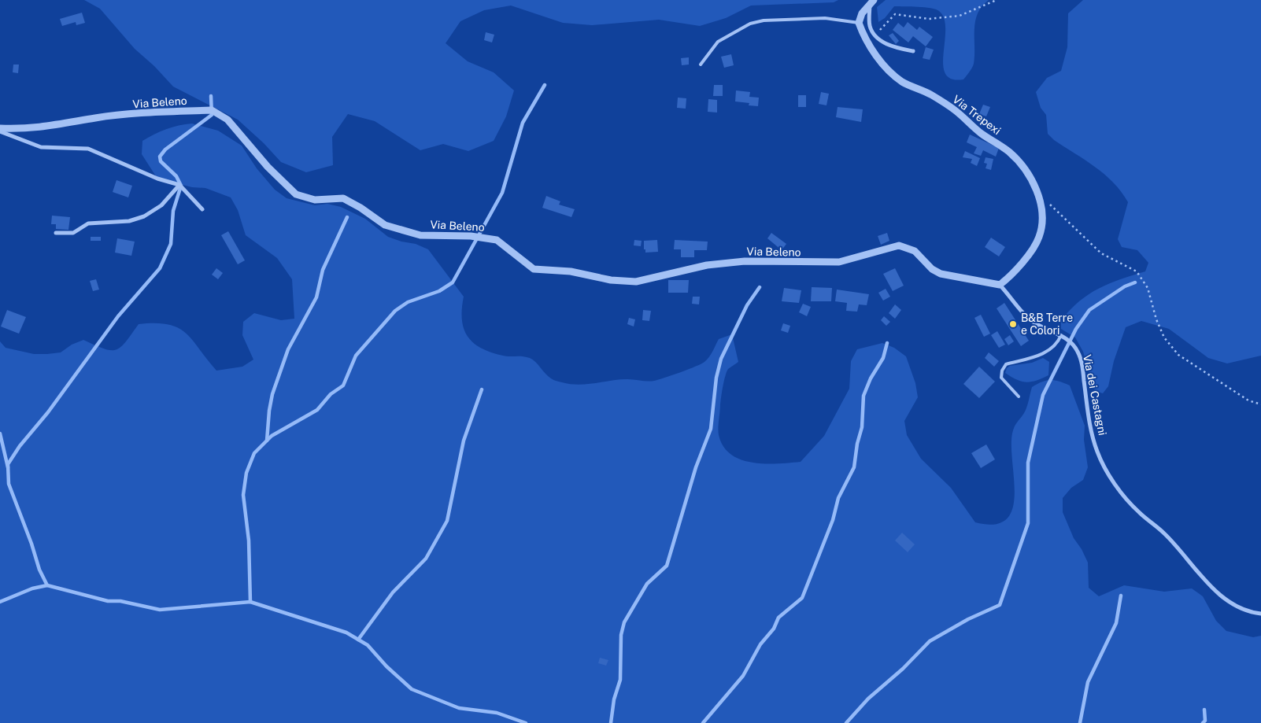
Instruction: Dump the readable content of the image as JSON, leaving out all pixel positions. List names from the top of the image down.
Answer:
{
  "streets": {
    "street": ["Via Beleno", "Via Trepexi", "Via dei Castagni"]
  },
  "crossings": [
    ["Via Beleno", "Via Trepexi"],
    ["Via Beleno", "Via dei Castagni"],
    ["Via Trepexi", "Via dei Castagni"]
  ],
  "places": ["B&B Terre e Colori"]
}
